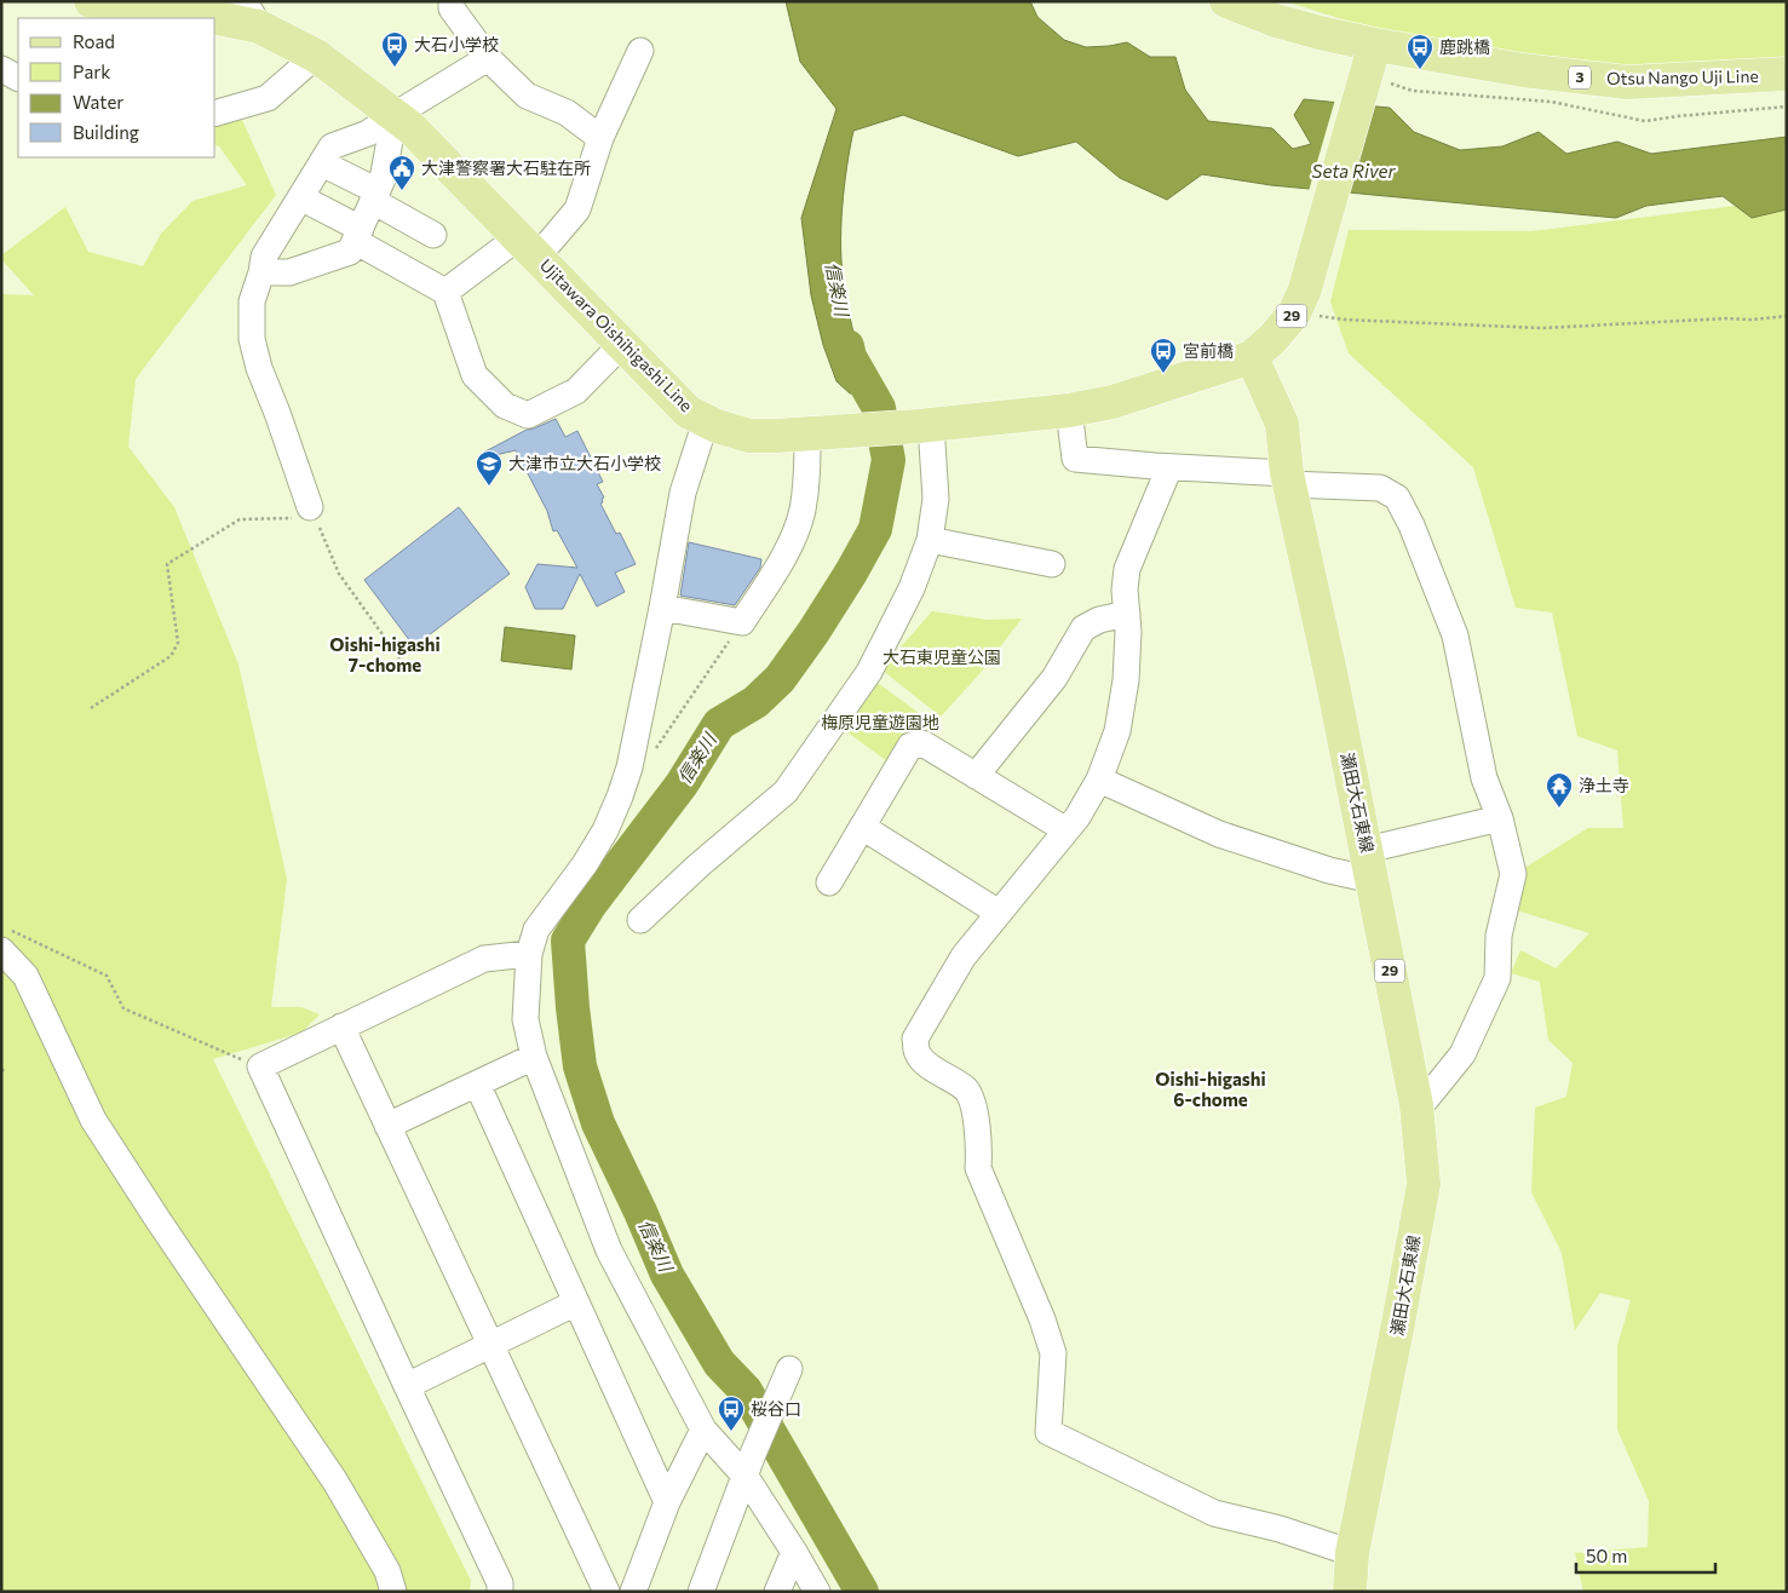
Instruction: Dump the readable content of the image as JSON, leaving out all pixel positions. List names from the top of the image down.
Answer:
{
  "streets": {
    "main road": [
      "3",
      "Otsu Nango Uji Line",
      "29",
      "Ujitawara Oishihigashi Line",
      "瀬田大石東線"
    ]
  },
  "crossings": [
    ["Otsu Nango Uji Line", "29"],
    ["29", "Ujitawara Oishihigashi Line"],
    ["29", "瀬田大石東線"],
    ["Ujitawara Oishihigashi Line", "瀬田大石東線"]
  ],
  "districts": ["Oishi-higashi 7-chome", "Oishi-higashi 6-chome"],
  "water": ["Seta River", "信楽川"],
  "parks": ["大石東児童公園", "梅原児童遊園地"],
  "places": {
    "bus stop": [
      "大石小学校",
      "鹿跳橋",
      "宮前橋",
      "桜谷口"
    ],
    "public building": ["大津警察署大石駐在所"],
    "school or university": ["大津市立大石小学校"],
    "temple": ["浄土寺"]
  },
  "legend": [
    "Road",
    "Park",
    "Water",
    "Building"
  ],
  "scale_bar": "50 m"
}
